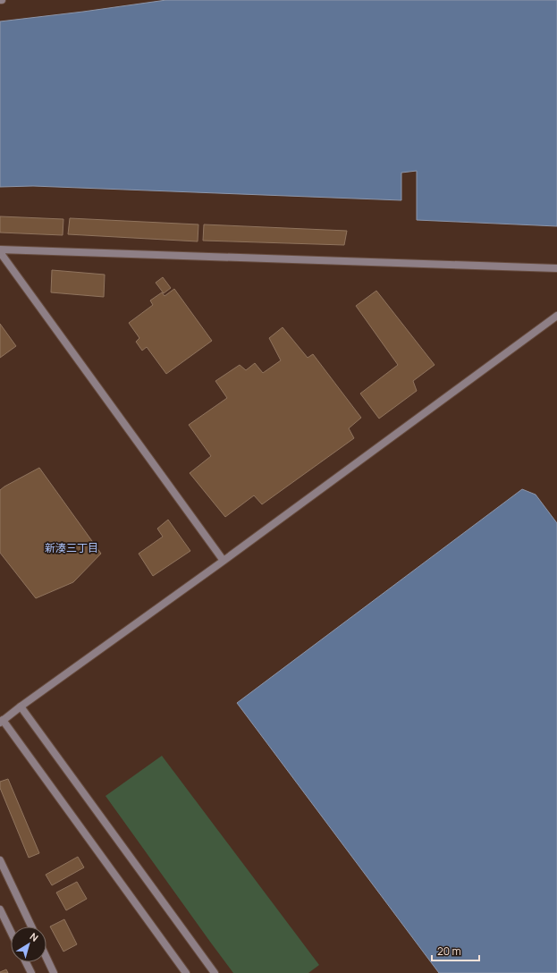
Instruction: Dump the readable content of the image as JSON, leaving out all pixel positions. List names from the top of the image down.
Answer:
{
  "districts": ["新湊三丁目"],
  "scale_bar": "20 m",
  "north": "top right"
}
